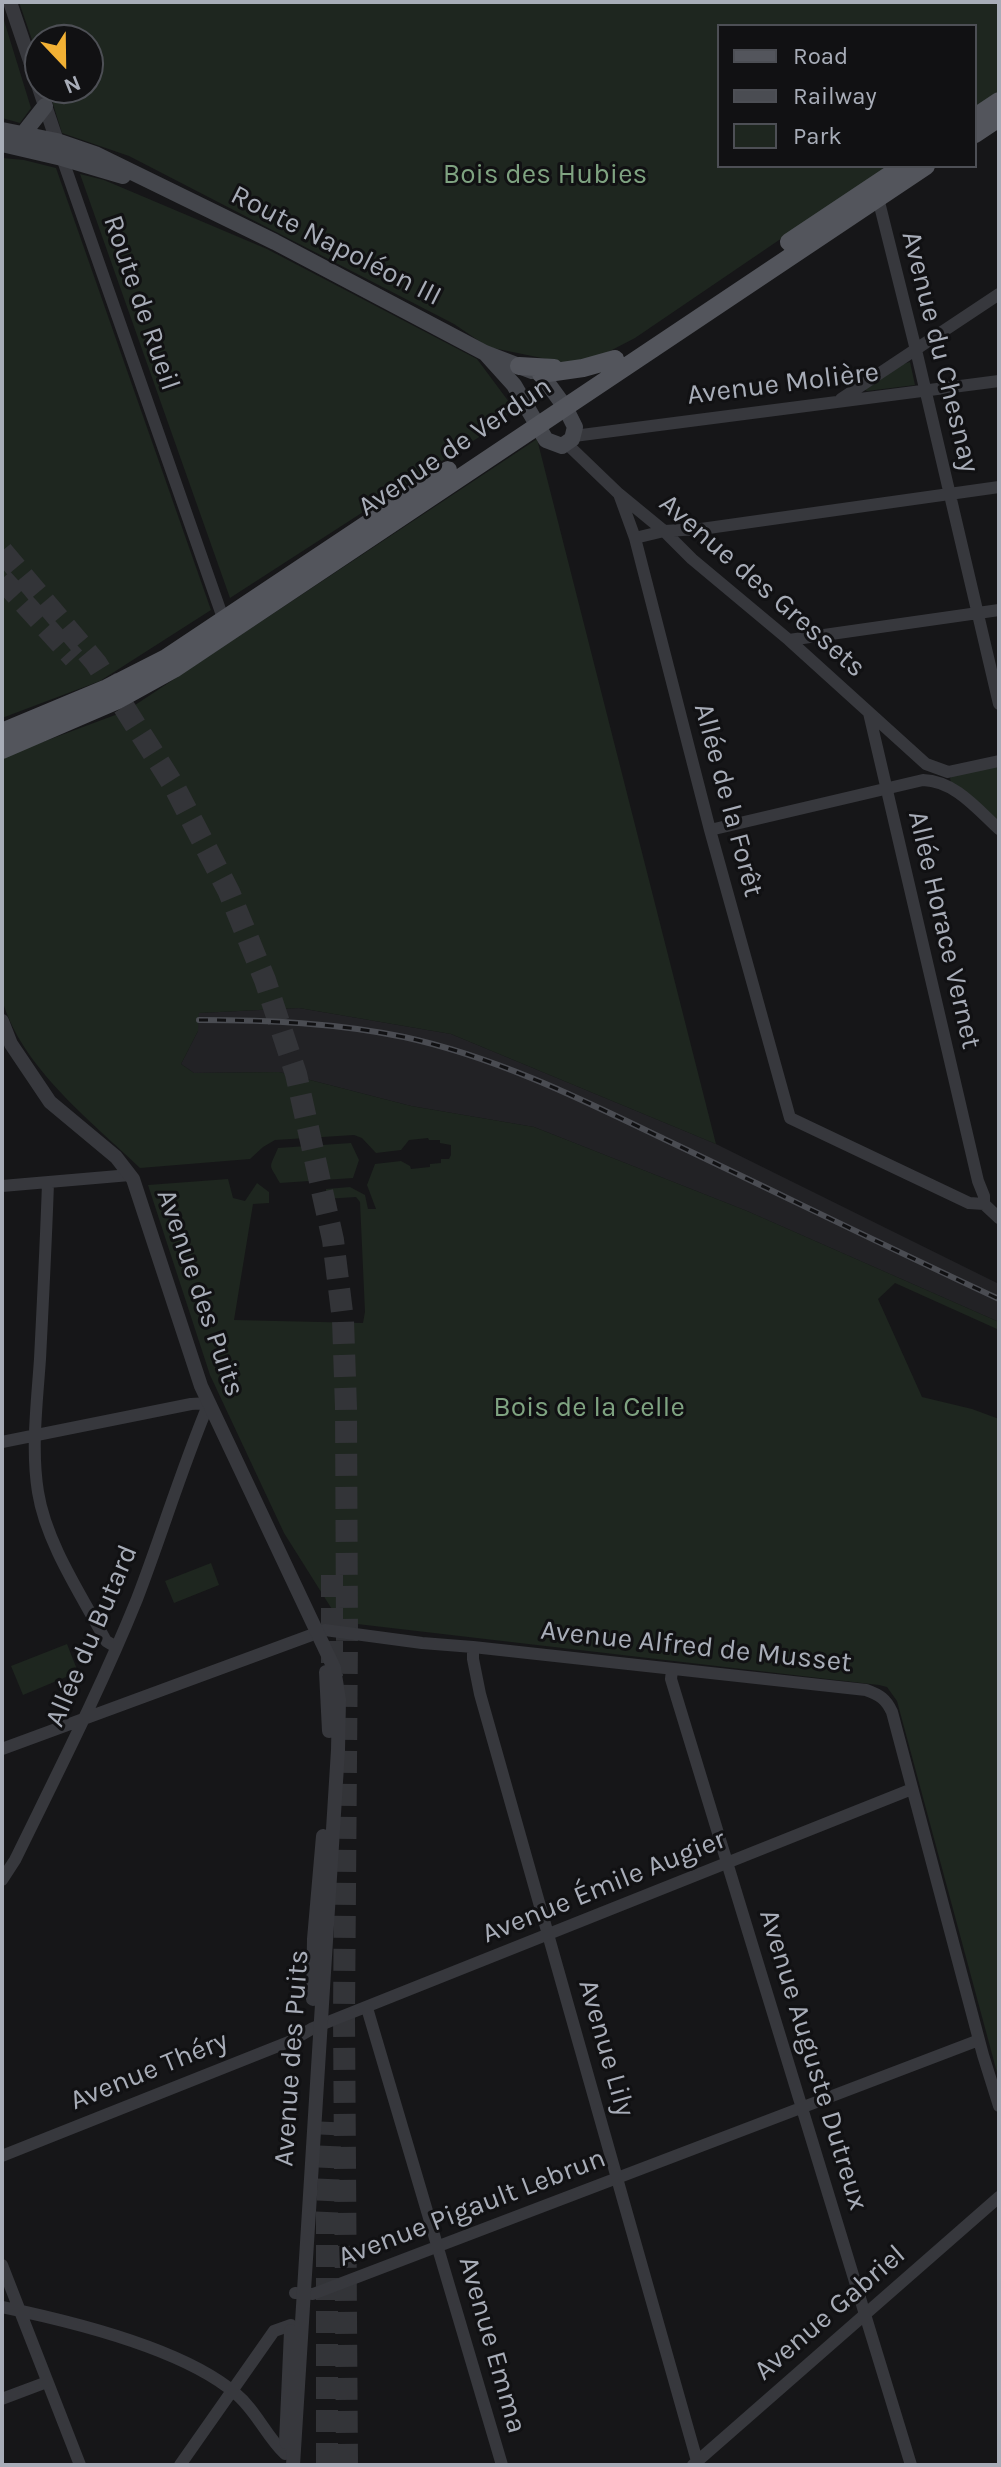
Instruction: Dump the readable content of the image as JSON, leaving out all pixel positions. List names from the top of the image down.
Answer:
{
  "streets": {
    "main road": ["Route Napoléon III", "Avenue de Verdun"],
    "street": [
      "Route de Rueil",
      "Avenue du Chesnay",
      "Avenue Molière",
      "Avenue des Gressets",
      "Allée de la Forêt",
      "Allée Horace Vernet",
      "Avenue des Puits",
      "Allée du Butard",
      "Avenue Alfred de Musset",
      "Avenue Émile Augier",
      "Avenue Lily",
      "Avenue Auguste Dutreux",
      "Avenue Théry",
      "Avenue Pigault Lebrun",
      "Avenue Gabriel",
      "Avenue Emma"
    ]
  },
  "crossings": [
    ["Route Napoléon III", "Route de Rueil"],
    ["Route Napoléon III", "Avenue de Verdun"],
    ["Route de Rueil", "Avenue de Verdun"],
    ["Avenue du Chesnay", "Avenue Molière"],
    ["Avenue du Chesnay", "Avenue de Verdun"],
    ["Avenue Molière", "Avenue des Gressets"],
    ["Avenue des Gressets", "Allée de la Forêt"],
    ["Avenue des Gressets", "Allée Horace Vernet"],
    ["Allée de la Forêt", "Allée Horace Vernet"],
    ["Avenue des Puits", "Allée du Butard"],
    ["Avenue des Puits", "Avenue Alfred de Musset"],
    ["Avenue des Puits", "Avenue Émile Augier"],
    ["Avenue des Puits", "Avenue Théry"],
    ["Avenue des Puits", "Avenue Pigault Lebrun"],
    ["Avenue Alfred de Musset", "Avenue Émile Augier"],
    ["Avenue Alfred de Musset", "Avenue Lily"],
    ["Avenue Alfred de Musset", "Avenue Auguste Dutreux"],
    ["Avenue Alfred de Musset", "Avenue Pigault Lebrun"],
    ["Avenue Émile Augier", "Avenue Lily"],
    ["Avenue Émile Augier", "Avenue Auguste Dutreux"],
    ["Avenue Émile Augier", "Avenue Théry"],
    ["Avenue Émile Augier", "Avenue Emma"],
    ["Avenue Lily", "Avenue Pigault Lebrun"],
    ["Avenue Lily", "Avenue Gabriel"],
    ["Avenue Auguste Dutreux", "Avenue Pigault Lebrun"],
    ["Avenue Auguste Dutreux", "Avenue Gabriel"],
    ["Avenue Pigault Lebrun", "Avenue Emma"]
  ],
  "parks": ["Bois des Hubies", "Bois de la Celle"],
  "legend": ["Road", "Railway", "Park"],
  "north": "bottom"
}
